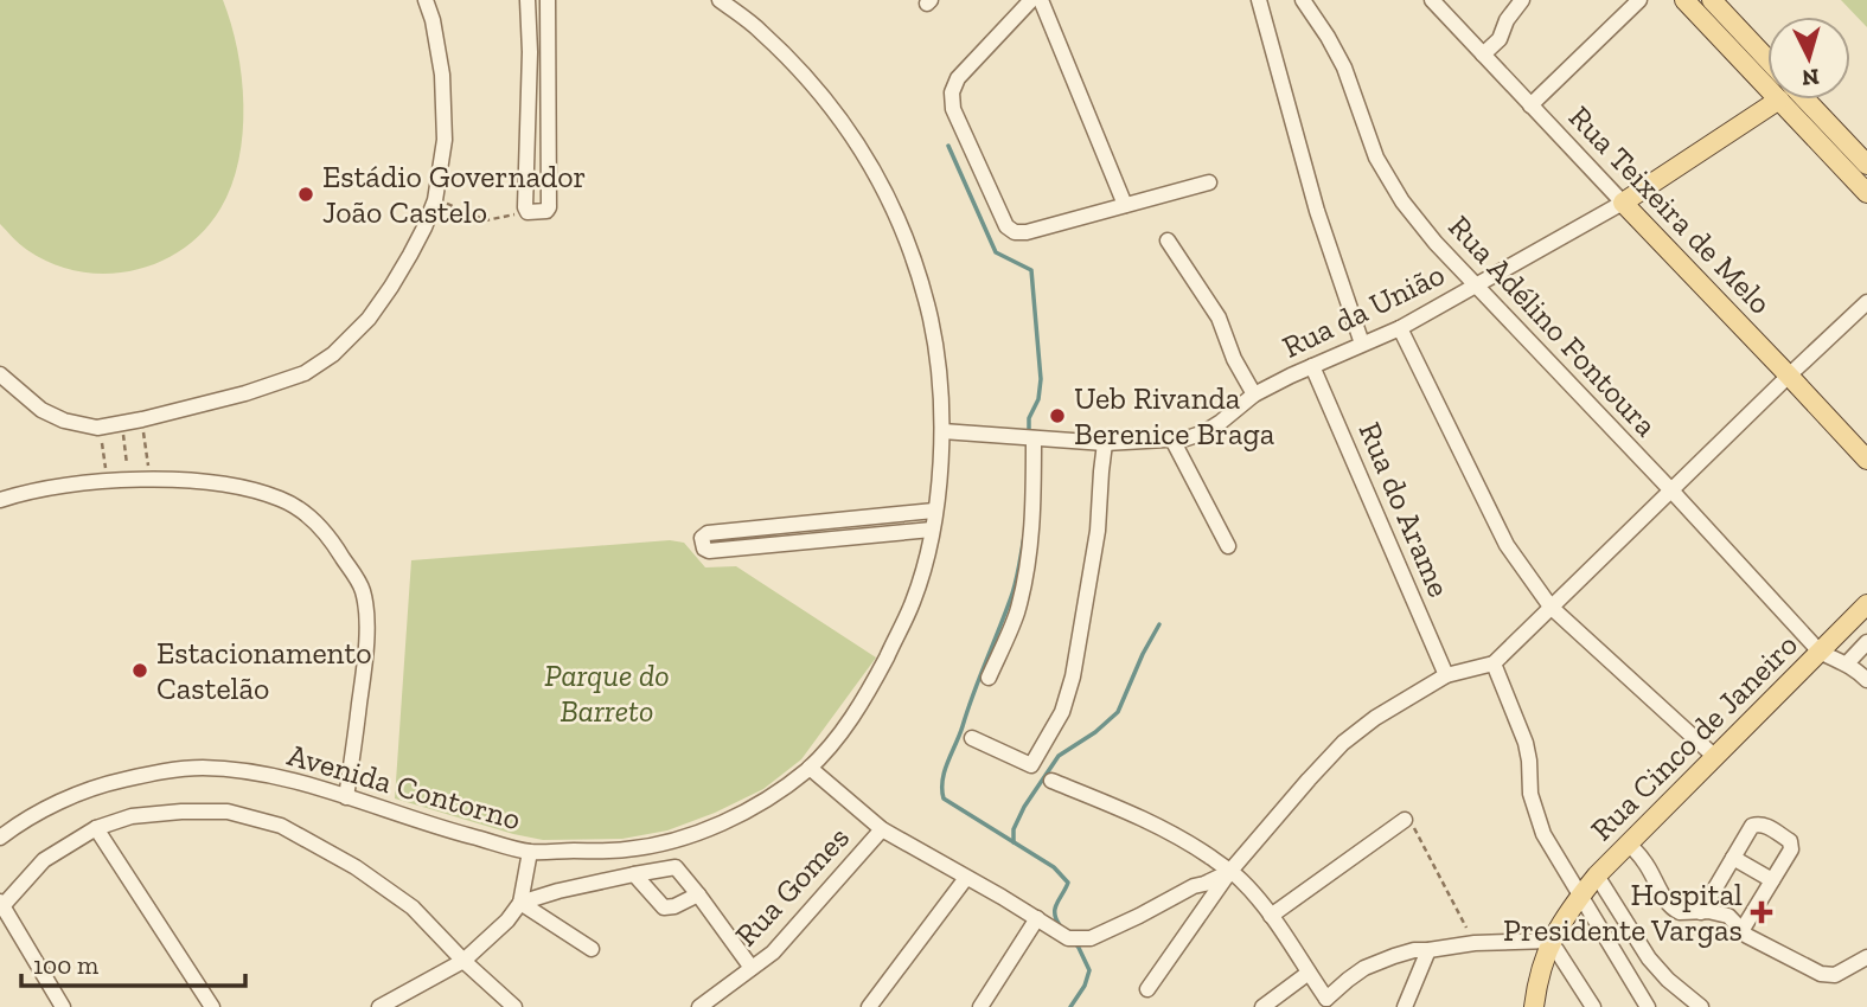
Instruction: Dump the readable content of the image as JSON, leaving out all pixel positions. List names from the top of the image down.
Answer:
{
  "streets": {
    "main road": ["Rua Teixeira de Melo", "Rua Cinco de Janeiro"],
    "street": [
      "Rua da União",
      "Rua Adélino Fontoura",
      "Rua do Arame",
      "Avenida Contorno",
      "Rua Gomes"
    ]
  },
  "crossings": [
    ["Rua Teixeira de Melo", "Rua da União"],
    ["Rua da União", "Rua Adélino Fontoura"],
    ["Rua da União", "Rua do Arame"],
    ["Rua da União", "Avenida Contorno"],
    ["Rua Adélino Fontoura", "Rua Cinco de Janeiro"]
  ],
  "parks": ["Parque do Barreto"],
  "places": {
    "other": ["Estádio Governador João Castelo", "Ueb Rivanda Berenice Braga", "Estacionamento Castelão"],
    "health": ["Hospital Presidente Vargas"]
  },
  "scale_bar": "100 m",
  "north": "bottom"
}
